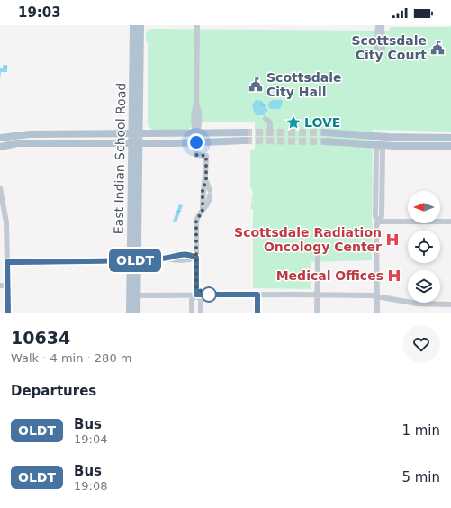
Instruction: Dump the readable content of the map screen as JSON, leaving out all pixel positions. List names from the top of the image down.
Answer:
{
  "streets": {
    "main road": ["East Indian School Road"]
  },
  "places": {
    "public building": ["Scottsdale City Court", "Scottsdale City Hall"],
    "place": ["LOVE"],
    "hospital": ["Scottsdale Radiation Oncology Center", "Medical Offices"]
  },
  "lines": ["bus line OLDT"],
  "north": "left",
  "page": {
    "status": "19:03",
    "on_map": "OLDT",
    "heading": [
      ["10634", "Walk · 4 min · 280 m"],
      "Departures"
    ],
    "list": [
      {
        "mark": "OLDT",
        "name": "Bus",
        "note": "19:04",
        "value": "1 min"
      },
      {
        "mark": "OLDT",
        "name": "Bus",
        "note": "19:08",
        "value": "5 min"
      }
    ]
  }
}
